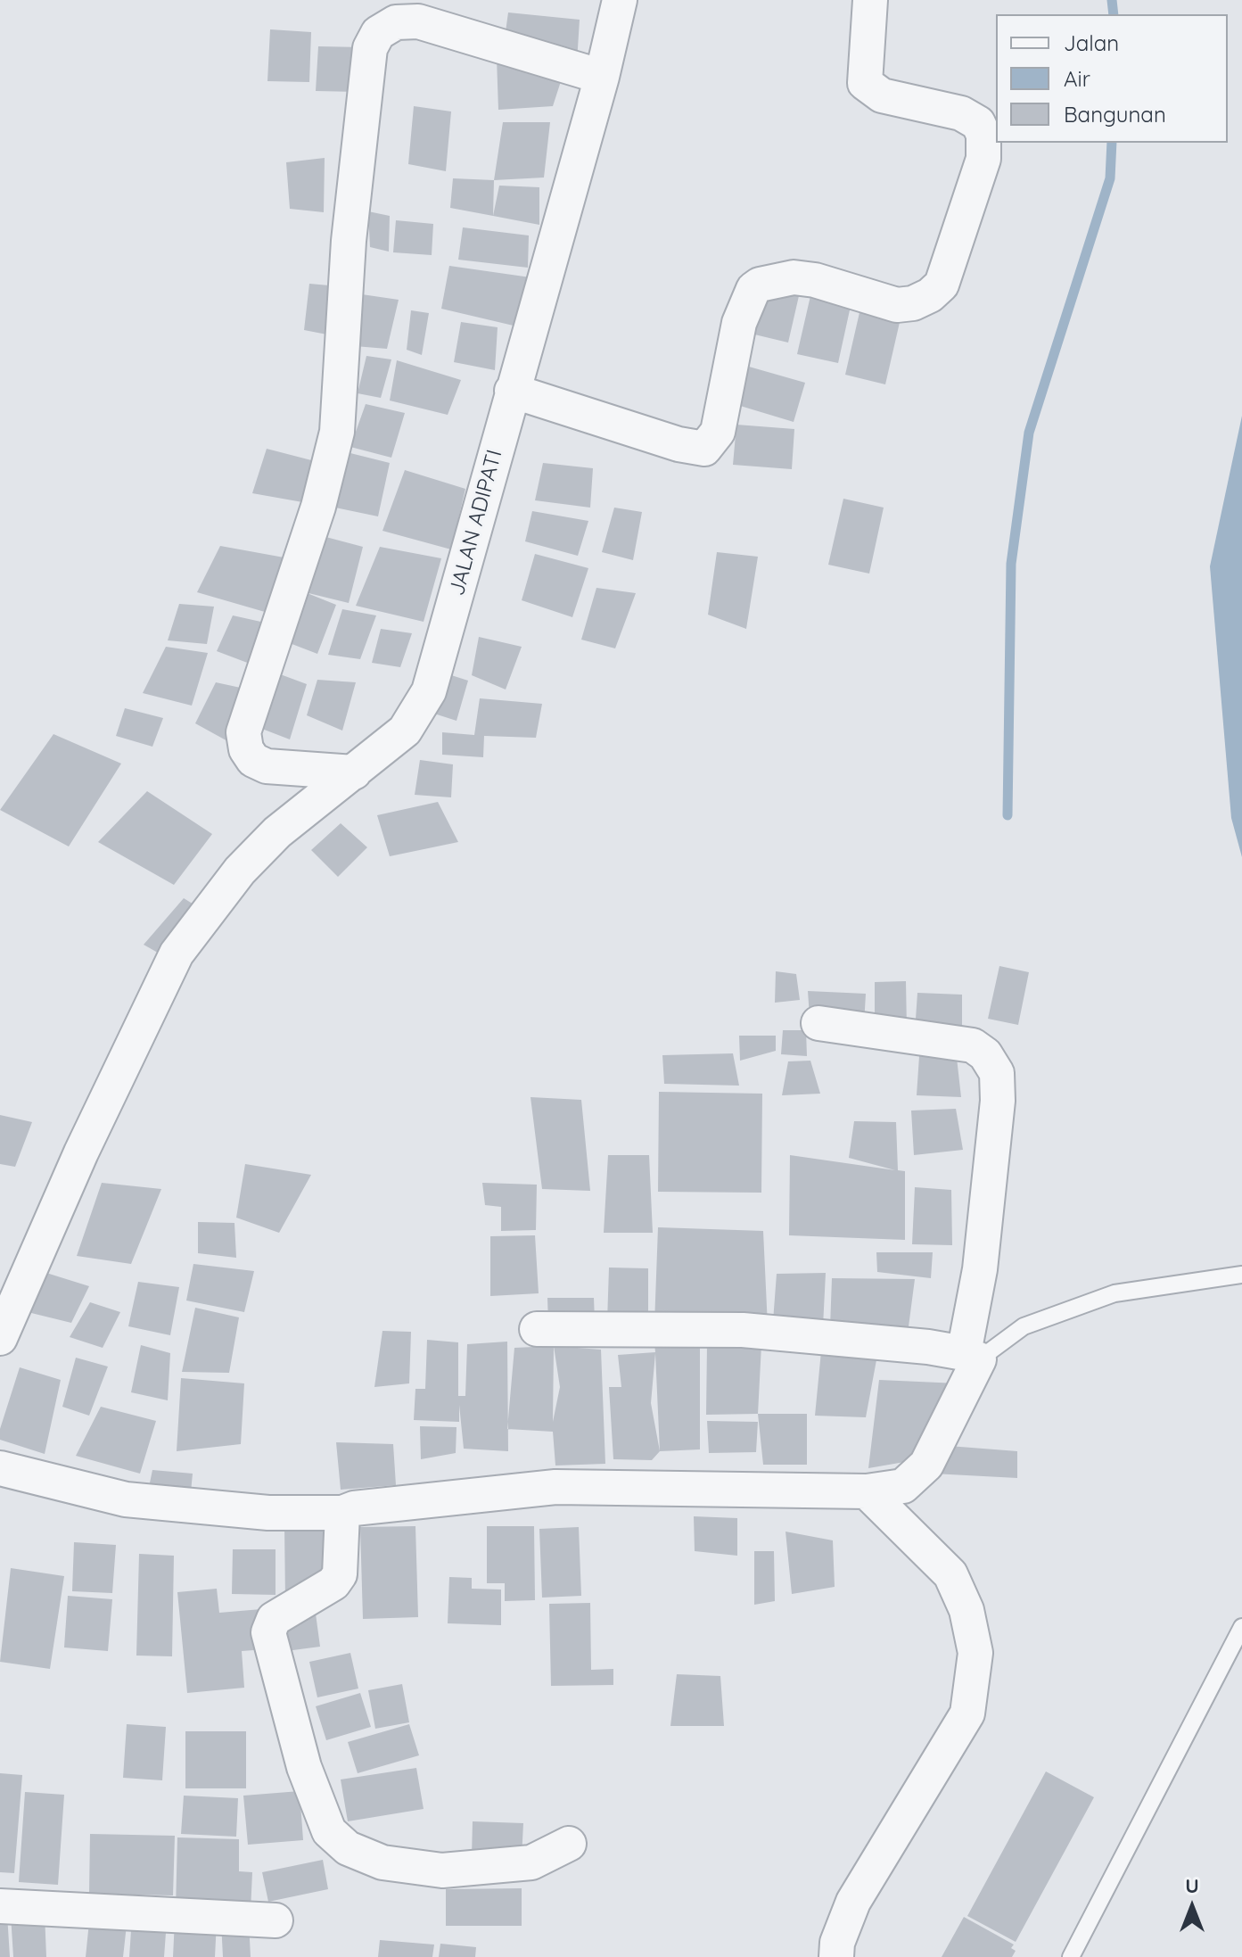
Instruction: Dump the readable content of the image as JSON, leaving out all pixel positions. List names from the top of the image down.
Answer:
{
  "streets": {
    "street": ["JALAN ADIPATI"]
  },
  "legend": ["Jalan", "Air", "Bangunan"],
  "north": "top"
}
